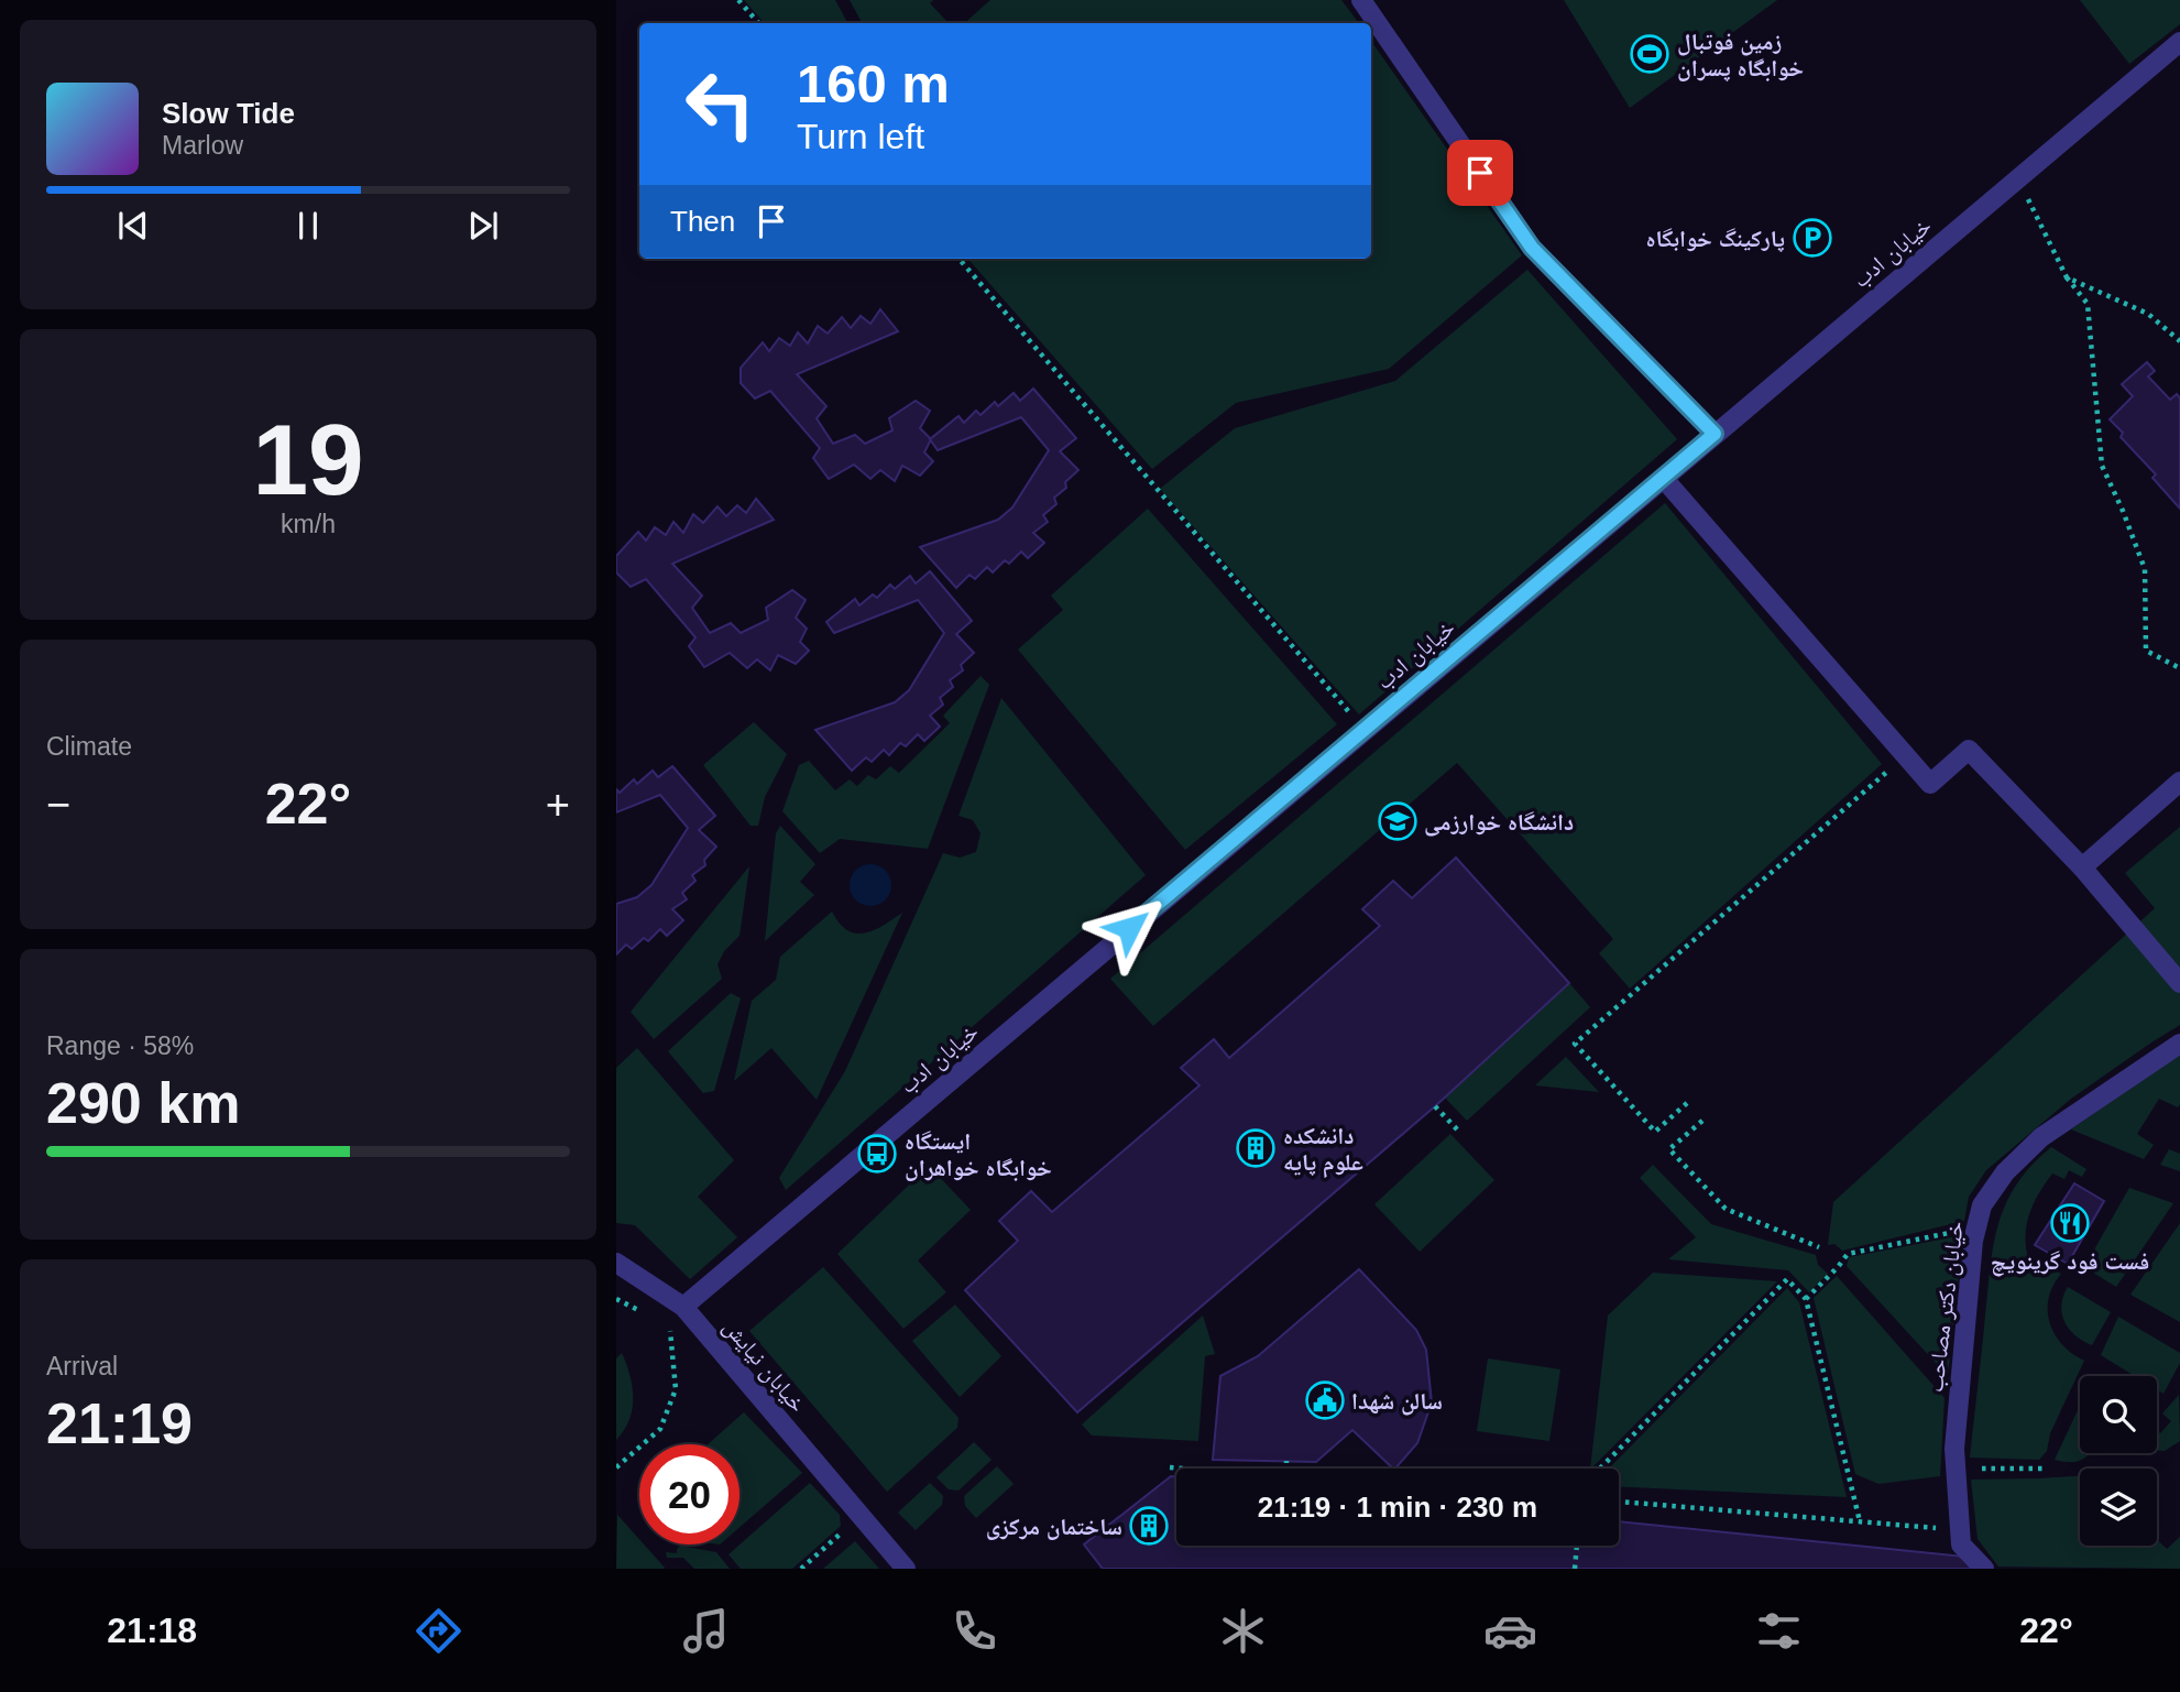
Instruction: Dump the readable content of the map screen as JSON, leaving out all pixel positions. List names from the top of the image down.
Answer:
{
  "streets": {
    "lane": ["خیابان ادب", "خیابان دکتر مصاحب", "خیابان نیایش"]
  },
  "crossings": [
    ["خیابان ادب", "خیابان نیایش"]
  ],
  "places": {
    "sports": ["زمین فوتبال خوابگاه پسران"],
    "parking": ["پارکینگ خوابگاه"],
    "school or university": ["دانشگاه خوارزمی"],
    "building": ["دانشکده علوم پایه", "ساختمان مرکزی"],
    "bus stop": ["ایستگاه خوابگاه خواهران"],
    "restaurant": ["فست فود گرینویچ"],
    "public building": ["سالن شهدا"]
  },
  "page": {
    "turn": ["160 m", "Turn left"],
    "song": ["Slow Tide", "Marlow"],
    "then": "Then",
    "tile": [
      ["19", "km/h"],
      "Climate",
      ["Range · 58%", "290 km"],
      ["Arrival", "21:19"]
    ],
    "heat": ["−", "22°", "+"],
    "limit": "20",
    "trip": "21:19 · 1 min · 230 m",
    "tabs": ["21:18", "22°"]
  }
}
